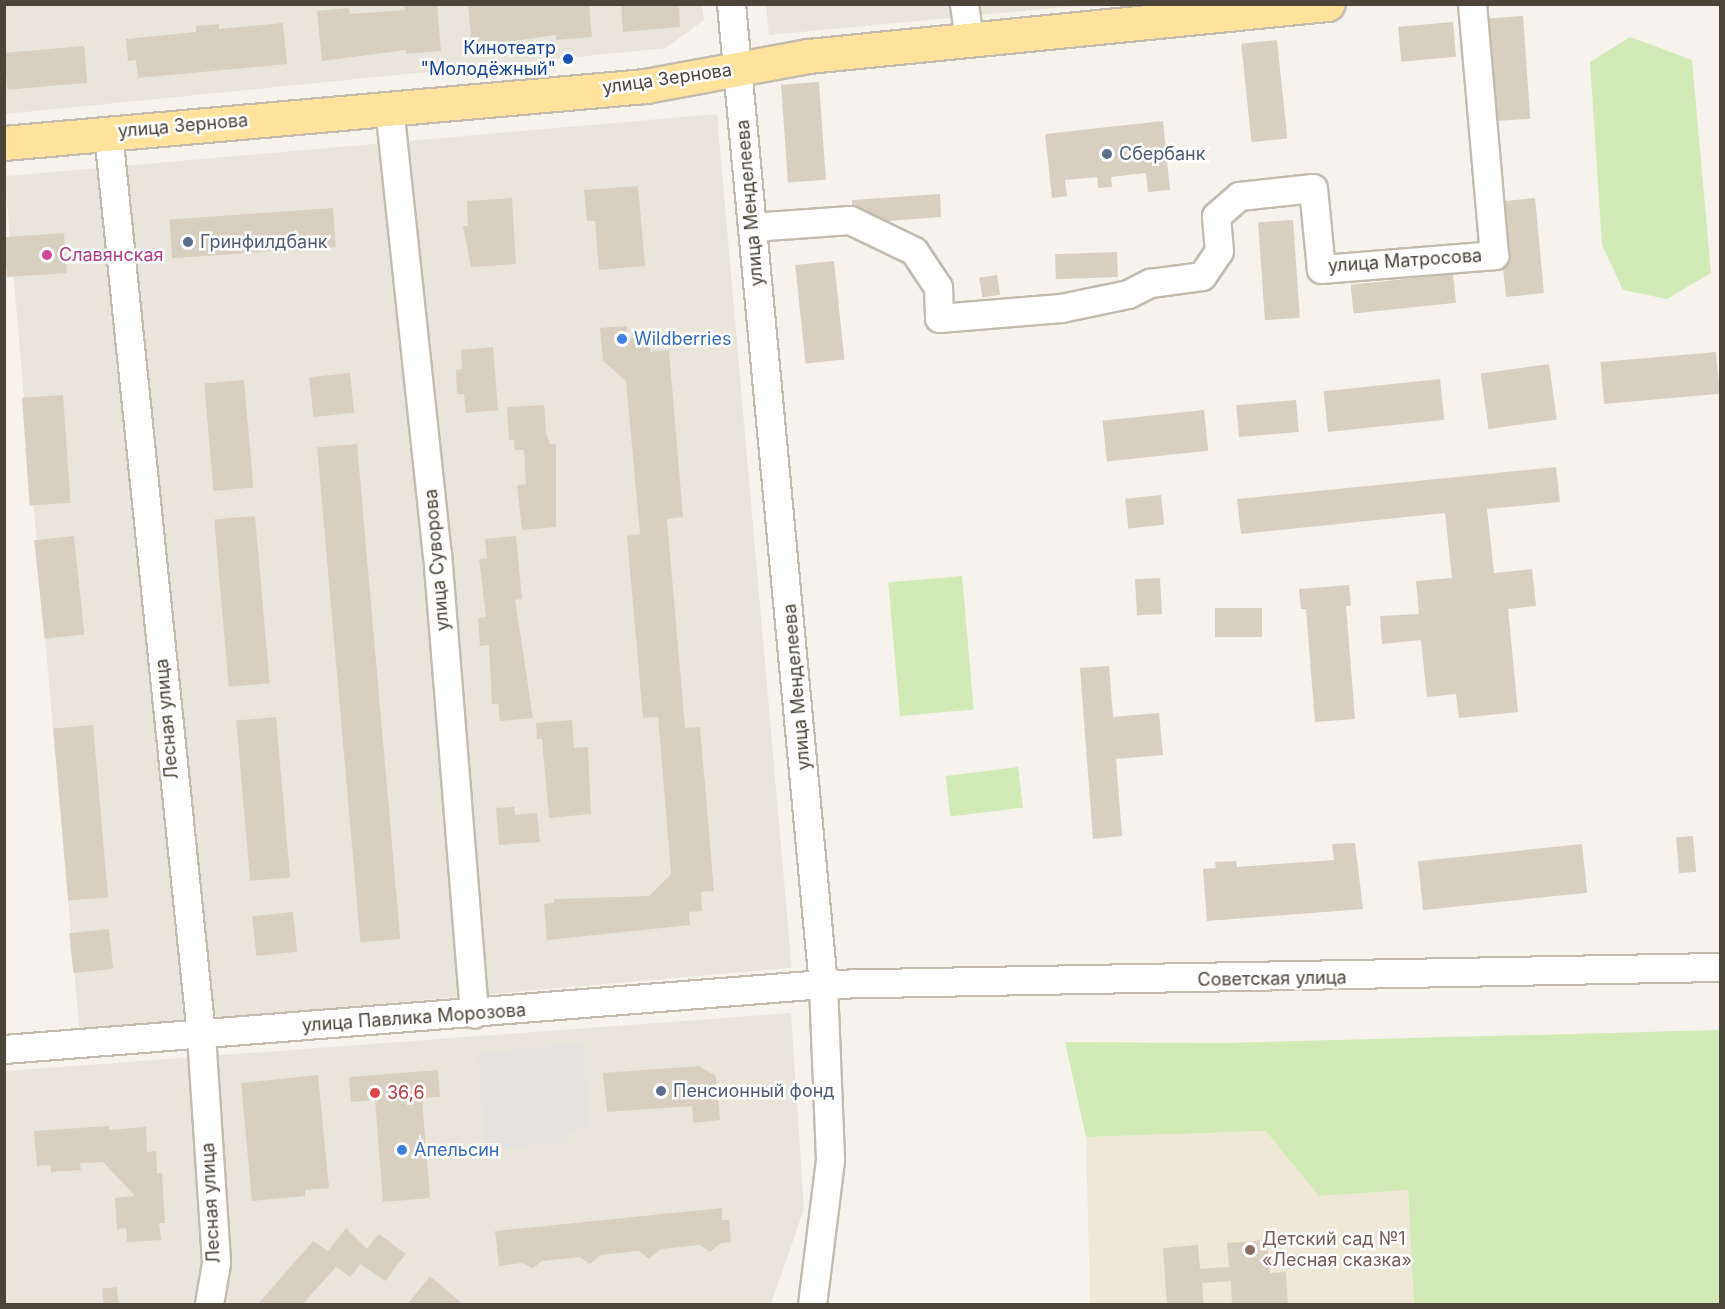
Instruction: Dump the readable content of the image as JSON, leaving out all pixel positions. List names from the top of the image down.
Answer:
{
  "streets": {
    "main road": ["улица Зернова"],
    "street": [
      "улица Менделеева",
      "улица Матросова",
      "улица Суворова",
      "Лесная улица",
      "Советская улица",
      "улица Павлика Морозова"
    ]
  },
  "crossings": [
    ["улица Зернова", "улица Менделеева"],
    ["улица Зернова", "улица Суворова"],
    ["улица Зернова", "Лесная улица"],
    ["улица Менделеева", "улица Матросова"],
    ["улица Менделеева", "Советская улица"],
    ["улица Менделеева", "улица Павлика Морозова"],
    ["улица Суворова", "улица Павлика Морозова"],
    ["Лесная улица", "улица Павлика Морозова"],
    ["Советская улица", "улица Павлика Морозова"]
  ],
  "places": [
    "Кинотеатр \"Молодёжный\"",
    "Сбербанк",
    "Гринфилдбанк",
    "Славянская",
    "Wildberries",
    "Пенсионный фонд",
    "36,6",
    "Апельсин",
    "Детский сад №1 «Лесная сказка»"
  ]
}
